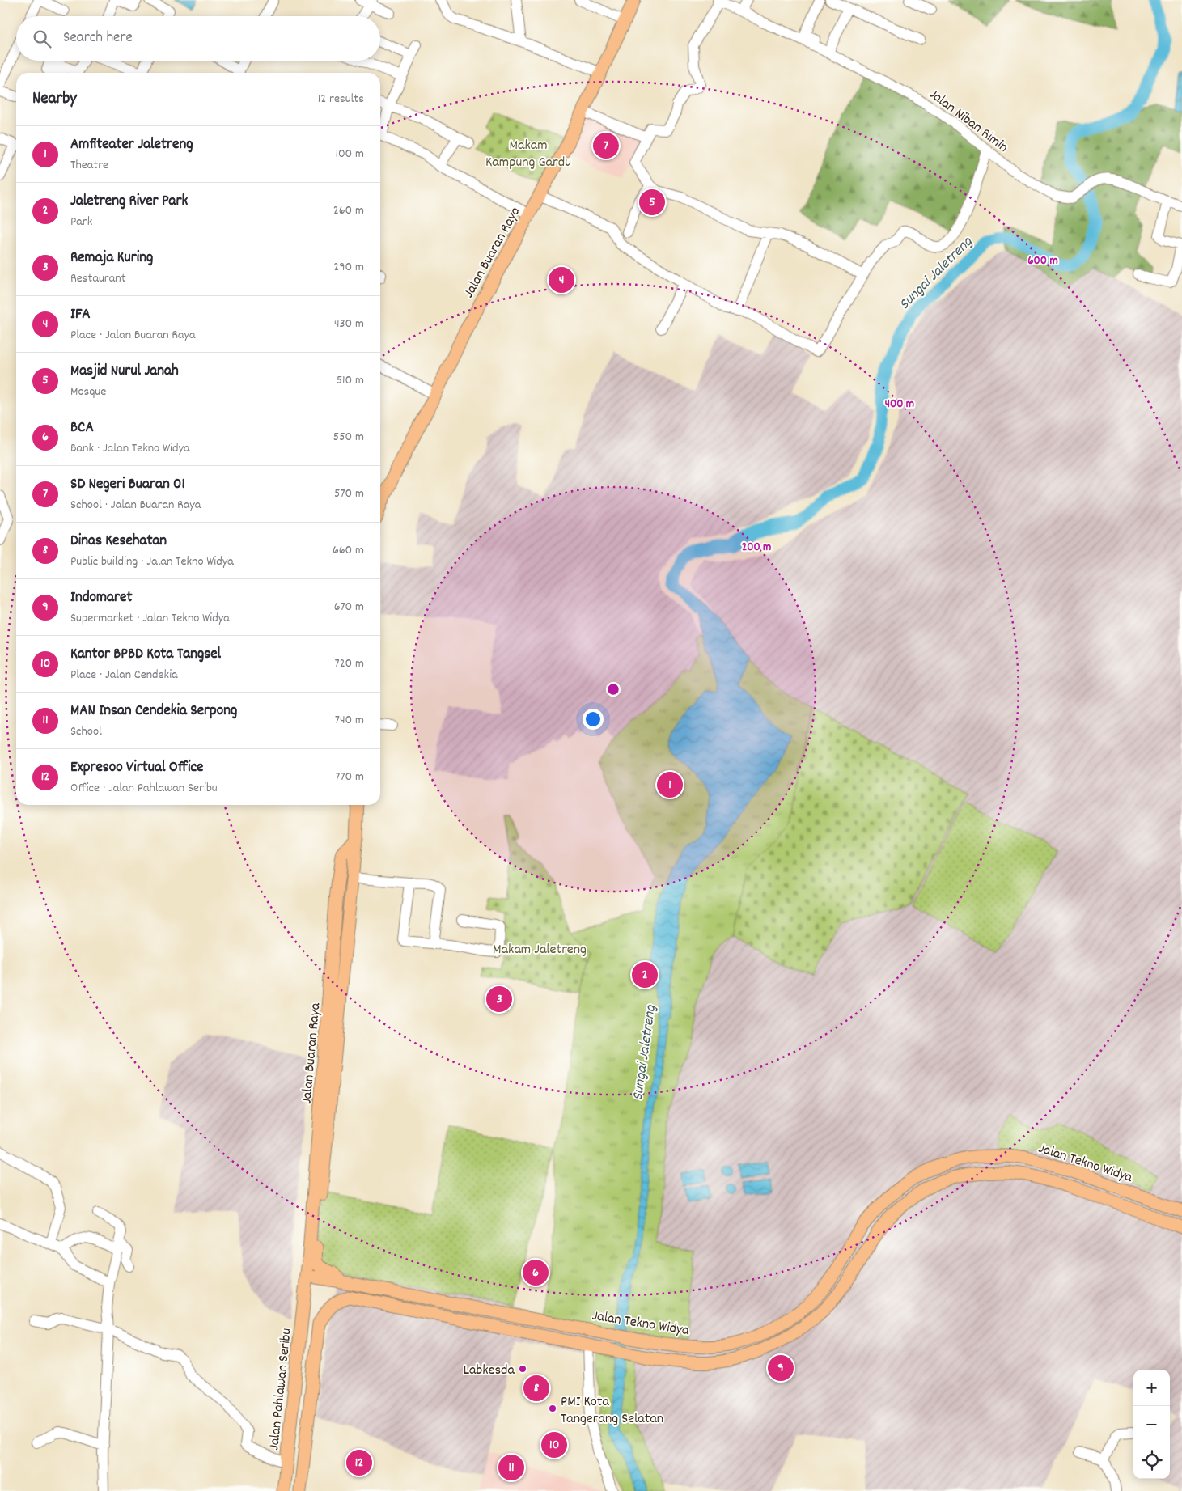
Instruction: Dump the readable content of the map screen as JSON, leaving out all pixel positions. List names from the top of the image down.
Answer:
{
  "streets": {
    "main road": ["Jalan Buaran Raya", "Jalan Tekno Widya", "Jalan Pahlawan Seribu"],
    "street": ["Jalan Niban Rimin"]
  },
  "crossings": [
    ["Jalan Buaran Raya", "Jalan Tekno Widya"],
    ["Jalan Buaran Raya", "Jalan Pahlawan Seribu"],
    ["Jalan Tekno Widya", "Jalan Pahlawan Seribu"]
  ],
  "water": ["Sungai Jaletreng"],
  "parks": ["Makam Kampung Gardu", "Makam Jaletreng"],
  "places": ["Labkesda", "PMI Kota Tangerang Selatan"],
  "page": {
    "search": "Search here",
    "heading": ["Nearby", "12 results"],
    "list": [
      {
        "mark": "1",
        "name": "Amfiteater Jaletreng",
        "note": "Theatre",
        "value": "100 m"
      },
      {
        "mark": "2",
        "name": "Jaletreng River Park",
        "note": "Park",
        "value": "260 m"
      },
      {
        "mark": "3",
        "name": "Remaja Kuring",
        "note": "Restaurant",
        "value": "290 m"
      },
      {
        "mark": "4",
        "name": "IFA",
        "note": "Place · Jalan Buaran Raya",
        "value": "430 m"
      },
      {
        "mark": "5",
        "name": "Masjid Nurul Janah",
        "note": "Mosque",
        "value": "510 m"
      },
      {
        "mark": "6",
        "name": "BCA",
        "note": "Bank · Jalan Tekno Widya",
        "value": "550 m"
      },
      {
        "mark": "7",
        "name": "SD Negeri Buaran 01",
        "note": "School · Jalan Buaran Raya",
        "value": "570 m"
      },
      {
        "mark": "8",
        "name": "Dinas Kesehatan",
        "note": "Public building · Jalan Tekno Widya",
        "value": "660 m"
      },
      {
        "mark": "9",
        "name": "Indomaret",
        "note": "Supermarket · Jalan Tekno Widya",
        "value": "670 m"
      },
      {
        "mark": "10",
        "name": "Kantor BPBD Kota Tangsel",
        "note": "Place · Jalan Cendekia",
        "value": "720 m"
      },
      {
        "mark": "11",
        "name": "MAN Insan Cendekia Serpong",
        "note": "School",
        "value": "740 m"
      },
      {
        "mark": "12",
        "name": "Expresoo Virtual Office",
        "note": "Office · Jalan Pahlawan Seribu",
        "value": "770 m"
      }
    ],
    "pins": [
      "7",
      "5",
      "4",
      "1",
      "2",
      "3",
      "6",
      "9",
      "8",
      "10",
      "12",
      "11"
    ],
    "map_buttons": ["+", "−"]
  },
  "rings": ["600 m", "400 m", "200 m"]
}
